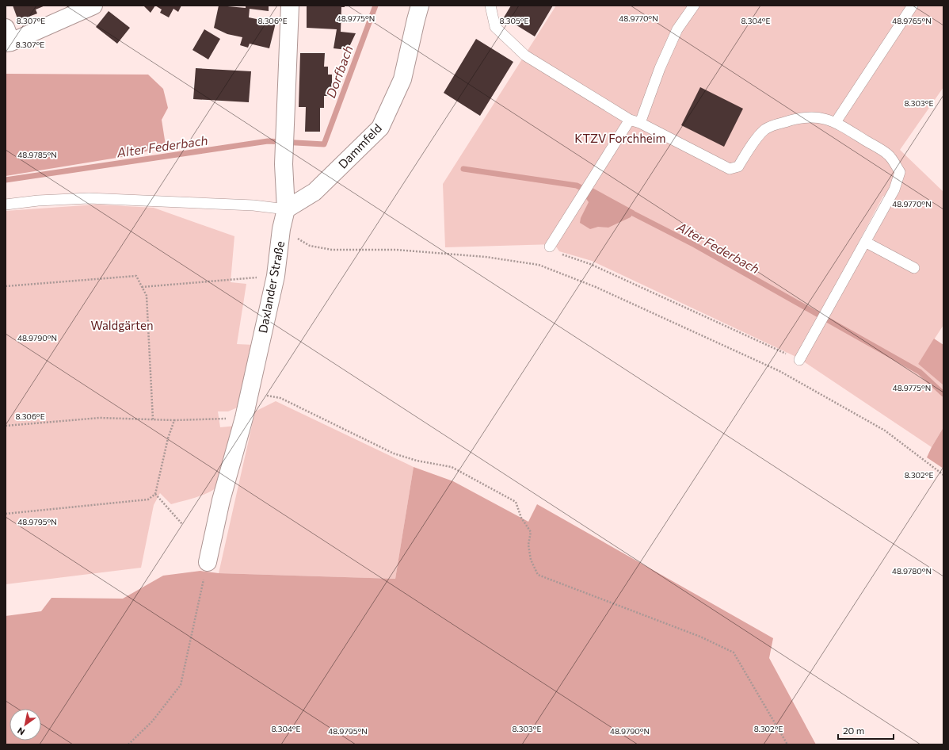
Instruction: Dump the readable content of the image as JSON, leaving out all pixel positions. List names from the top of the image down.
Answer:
{
  "streets": {
    "street": ["Dammfeld", "Daxlander Straße"]
  },
  "crossings": [
    ["Dammfeld", "Daxlander Straße"]
  ],
  "water": ["Dorfbach", "Alter Federbach"],
  "parks": ["KTZV Forchheim", "Waldgärten"],
  "scale_bar": "20 m",
  "north": "bottom left",
  "coordinates": [
    "48.9775°N",
    "48.9770°N",
    "48.9765°N",
    "8.305°E",
    "8.304°E",
    "8.307°E",
    "8.306°E",
    "8.303°E",
    "48.9785°N",
    "48.9790°N",
    "8.302°E",
    "48.9795°N",
    "48.9780°N"
  ]
}
